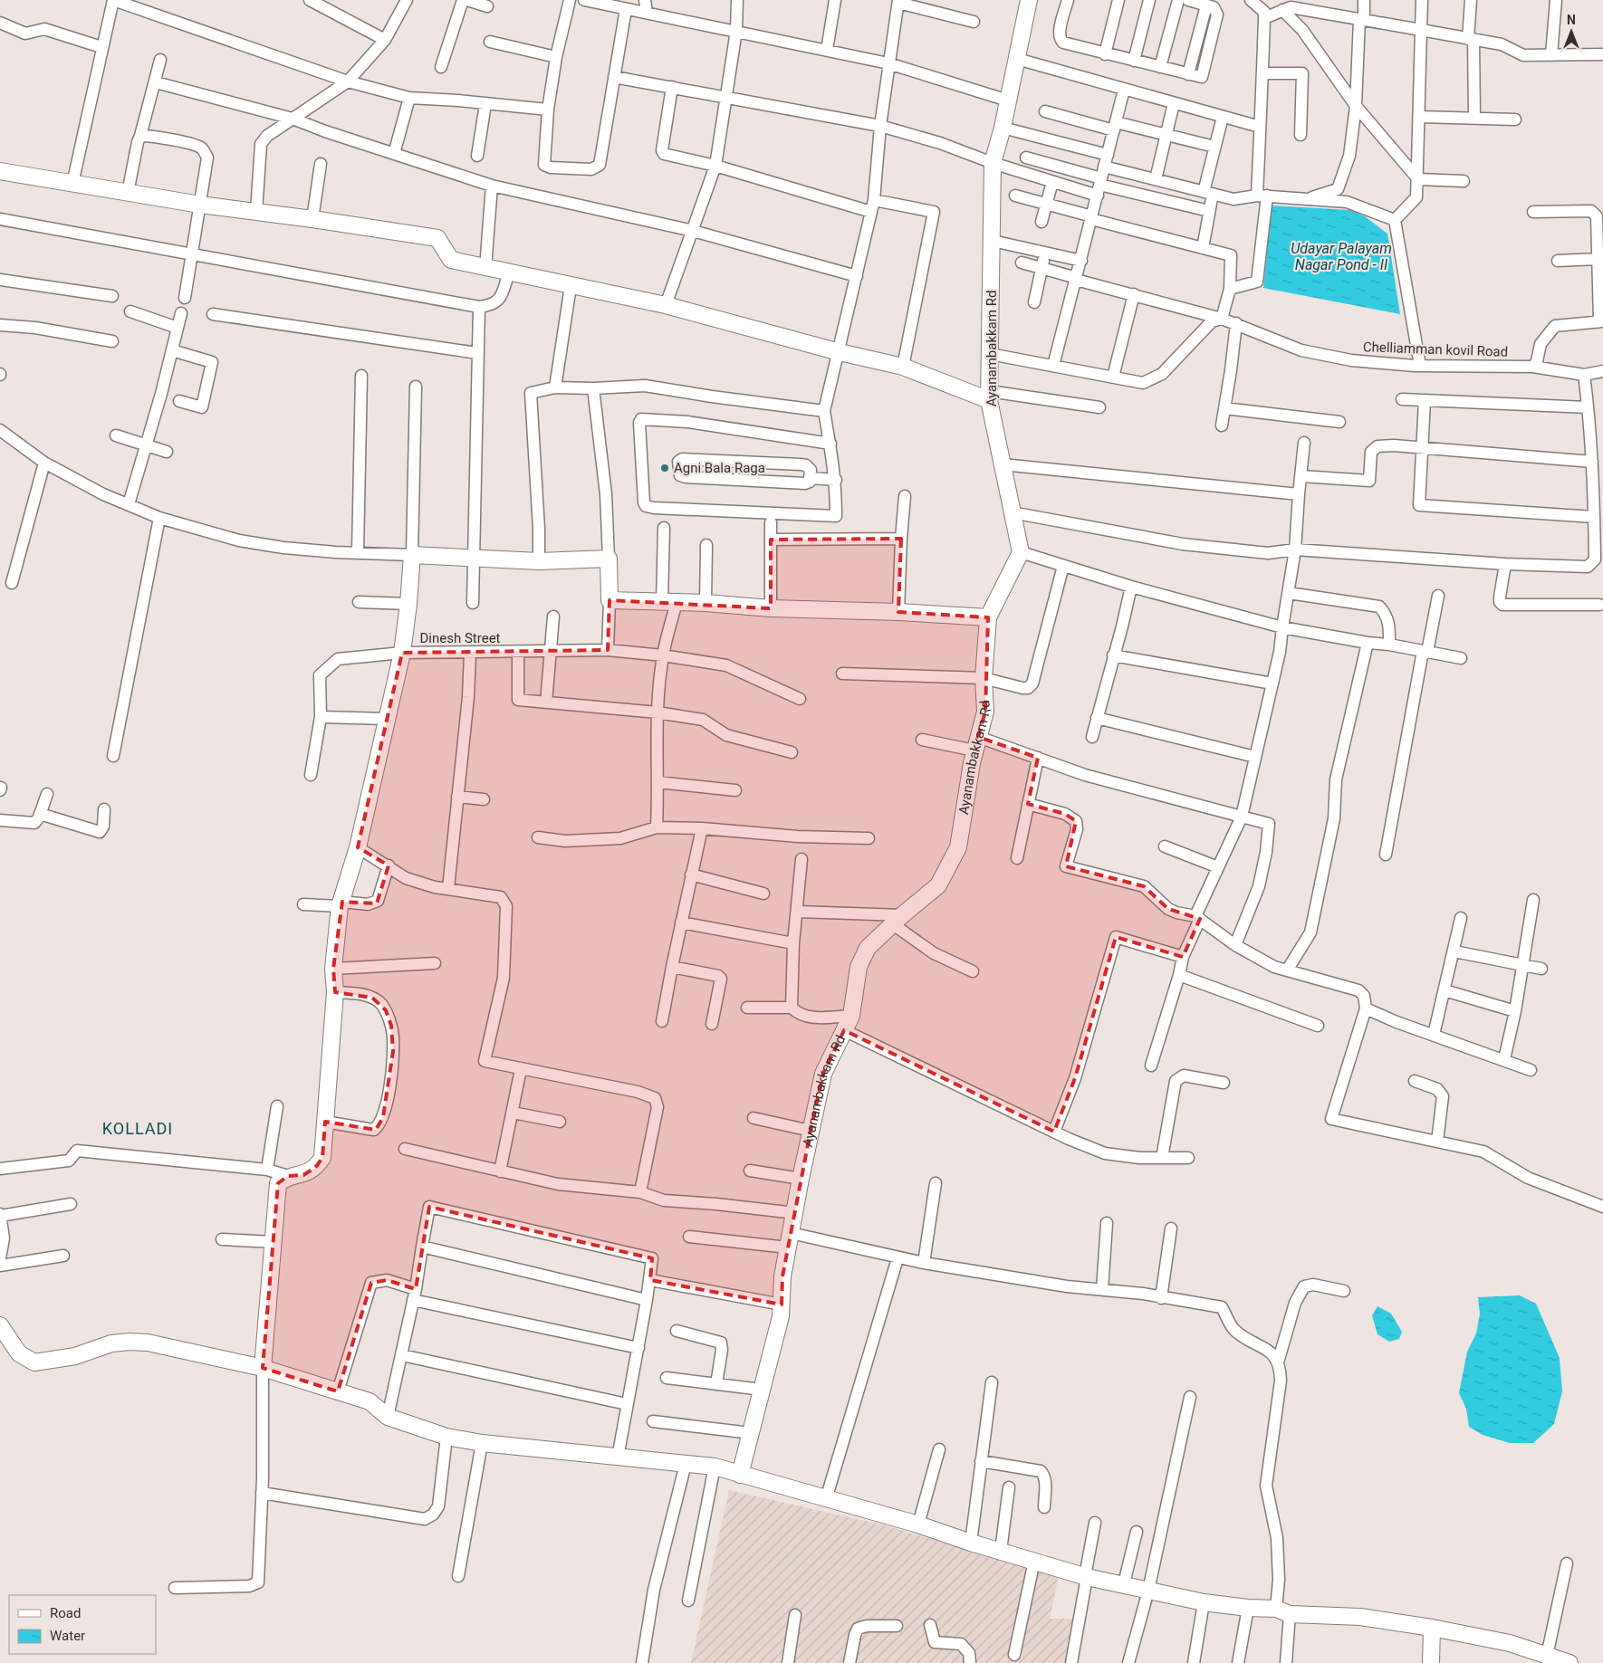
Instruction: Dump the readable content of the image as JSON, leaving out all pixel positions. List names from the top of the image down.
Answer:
{
  "streets": {
    "street": ["Ayanambakkam Rd", "Chelliamman kovil Road", "Dinesh Street"]
  },
  "districts": ["KOLLADI"],
  "water": ["Udayar Palayam Nagar Pond - II"],
  "places": ["Agni Bala Raga"],
  "legend": ["Road", "Water"],
  "north": "top"
}
